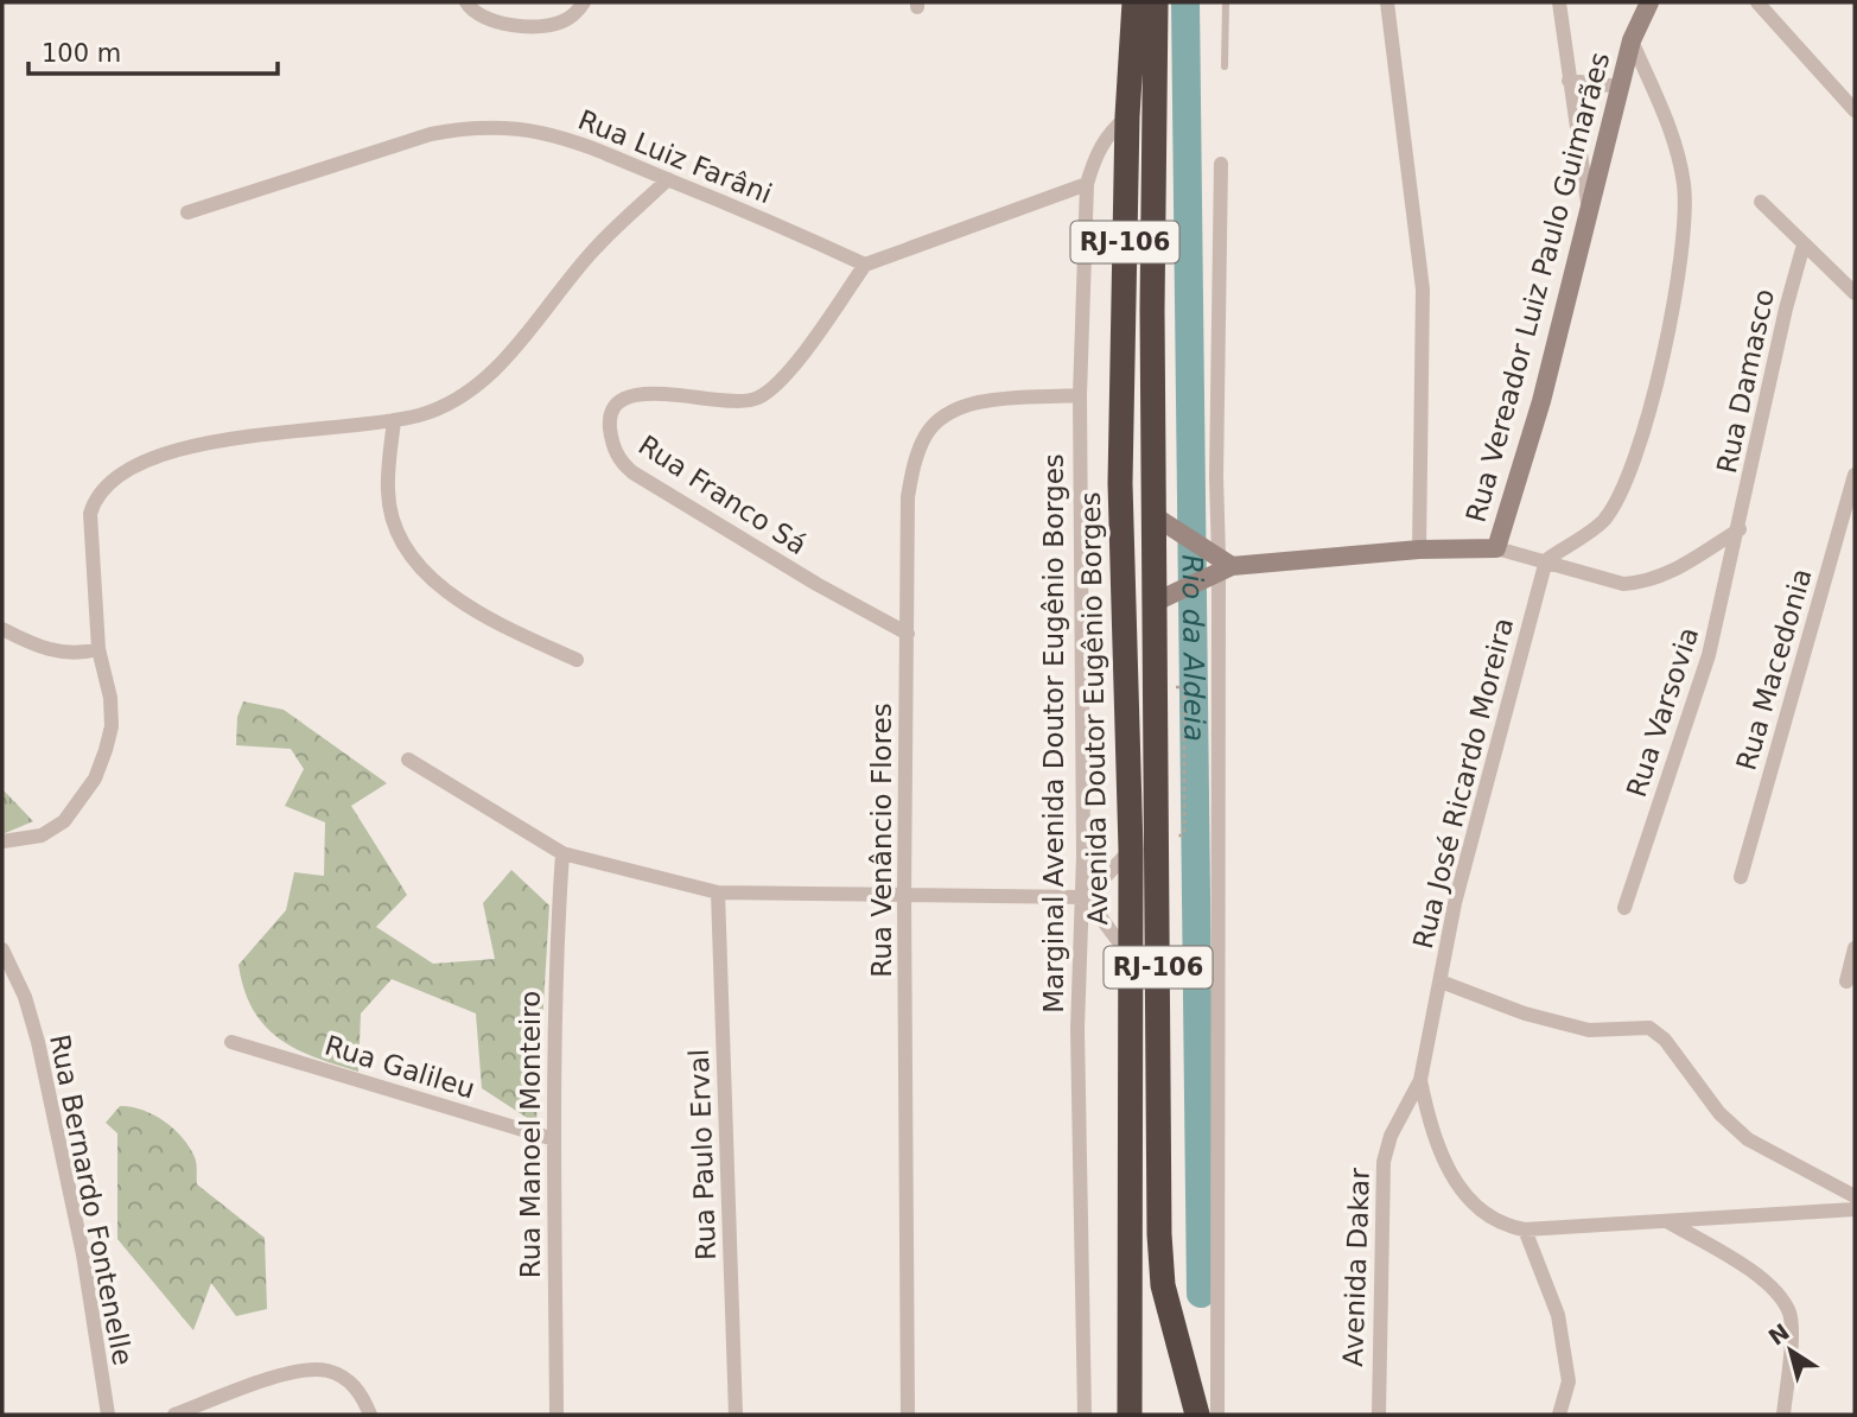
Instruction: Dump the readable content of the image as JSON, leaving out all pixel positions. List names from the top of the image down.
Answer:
{
  "streets": {
    "highway": ["RJ-106", "Avenida Doutor Eugênio Borges"],
    "street": [
      "Rua Luiz Farâni",
      "Rua Vereador Luiz Paulo Guimarães",
      "Rua Damasco",
      "Rua Franco Sá",
      "Rua Macedonia",
      "Rua Varsovia",
      "Marginal Avenida Doutor Eugênio Borges",
      "Rua José Ricardo Moreira",
      "Rua Venâncio Flores",
      "Rua Galileu",
      "Rua Manoel Monteiro",
      "Rua Paulo Erval",
      "Rua Bernardo Fontenelle",
      "Avenida Dakar"
    ]
  },
  "crossings": [
    ["Rua Luiz Farâni", "Rua Franco Sá"],
    ["Rua Vereador Luiz Paulo Guimarães", "Rua José Ricardo Moreira"],
    ["Rua Damasco", "Rua Varsovia"],
    ["Rua Franco Sá", "Rua Venâncio Flores"],
    ["Avenida Doutor Eugênio Borges", "Marginal Avenida Doutor Eugênio Borges"],
    ["Marginal Avenida Doutor Eugênio Borges", "Rua Venâncio Flores"],
    ["Rua Galileu", "Rua Manoel Monteiro"]
  ],
  "water": ["Rio da Aldeia"],
  "scale_bar": "100 m",
  "north": "top left"
}
